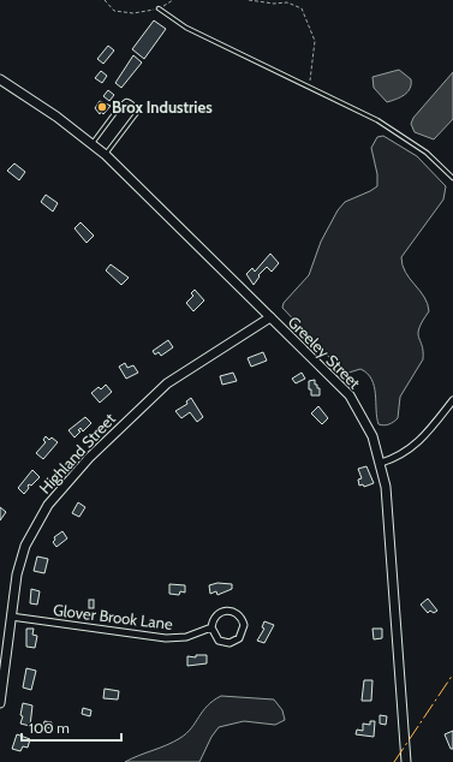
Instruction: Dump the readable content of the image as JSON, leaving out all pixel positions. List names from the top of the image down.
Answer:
{
  "streets": {
    "street": ["Greeley Street", "Highland Street", "Glover Brook Lane"]
  },
  "crossings": [
    ["Greeley Street", "Highland Street"],
    ["Highland Street", "Glover Brook Lane"]
  ],
  "places": ["Brox Industries"],
  "scale_bar": "100 m"
}
